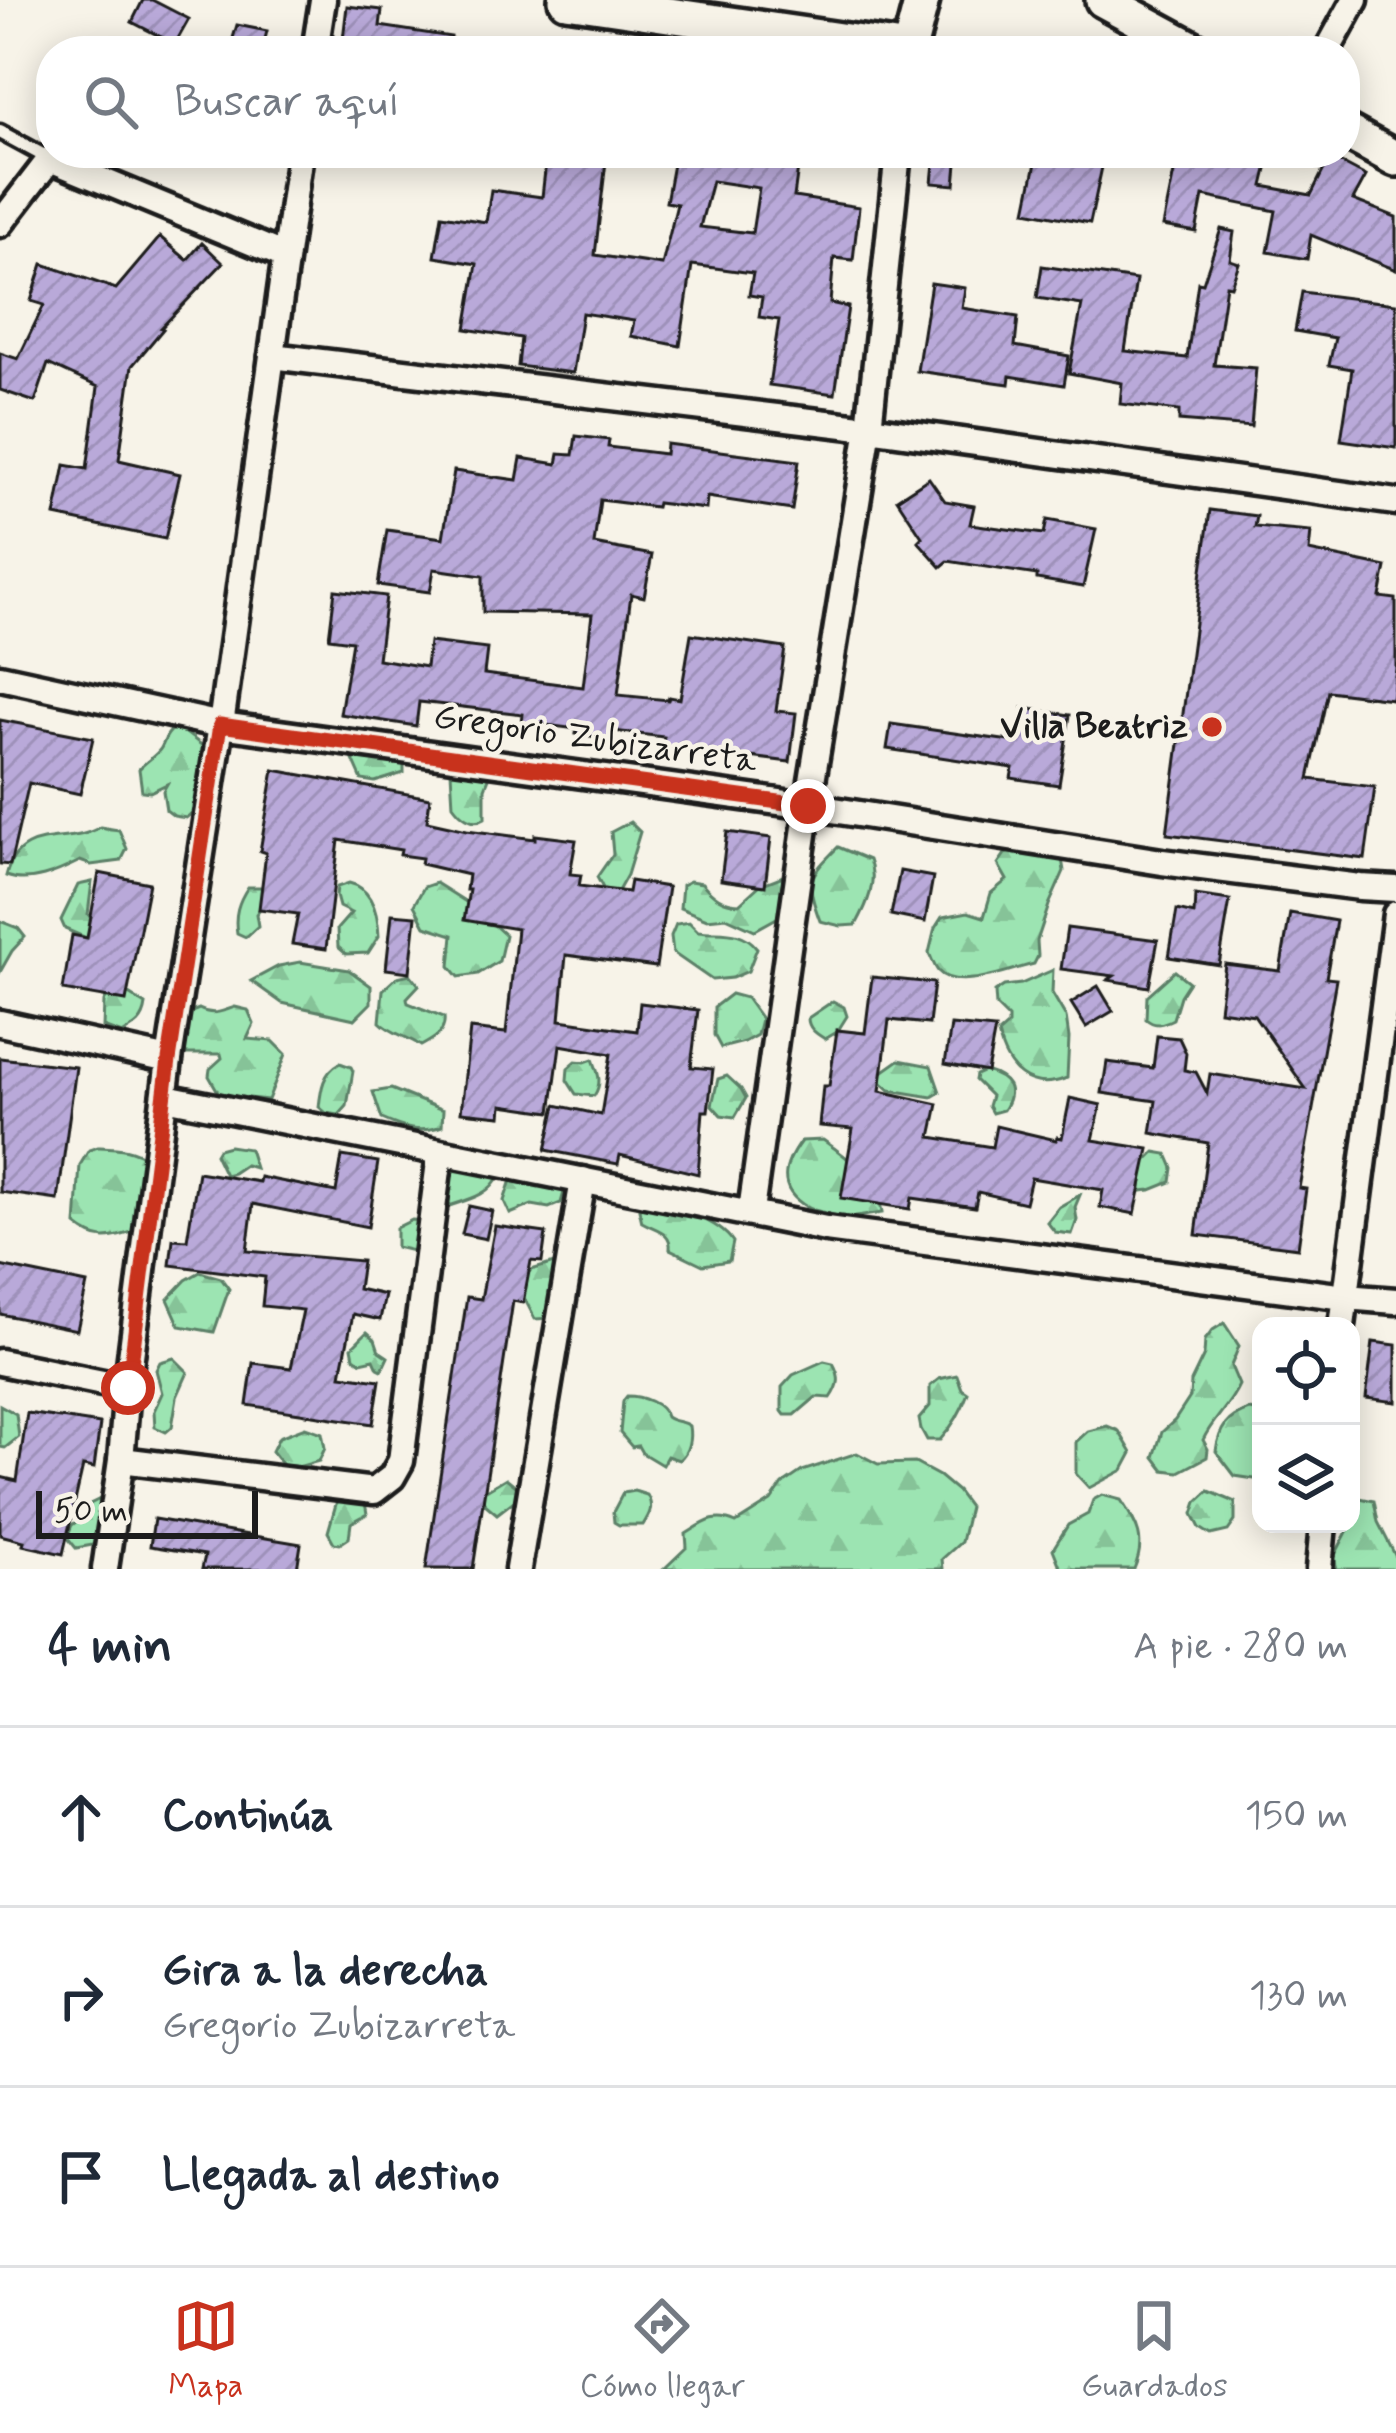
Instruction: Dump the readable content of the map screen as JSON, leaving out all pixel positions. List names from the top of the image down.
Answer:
{
  "streets": {
    "street": ["Gregorio Zubizarreta"]
  },
  "places": ["Villa Beatriz"],
  "scale_bar": "50 m",
  "page": {
    "search": "Buscar aquí",
    "scale": "50 m",
    "heading": ["4 min", "A pie · 280 m"],
    "list": [
      ["Continúa", "150 m"],
      ["Gira a la derecha", "Gregorio Zubizarreta", "130 m"],
      "Llegada al destino"
    ],
    "nav": ["Mapa", "Cómo llegar", "Guardados"]
  }
}
